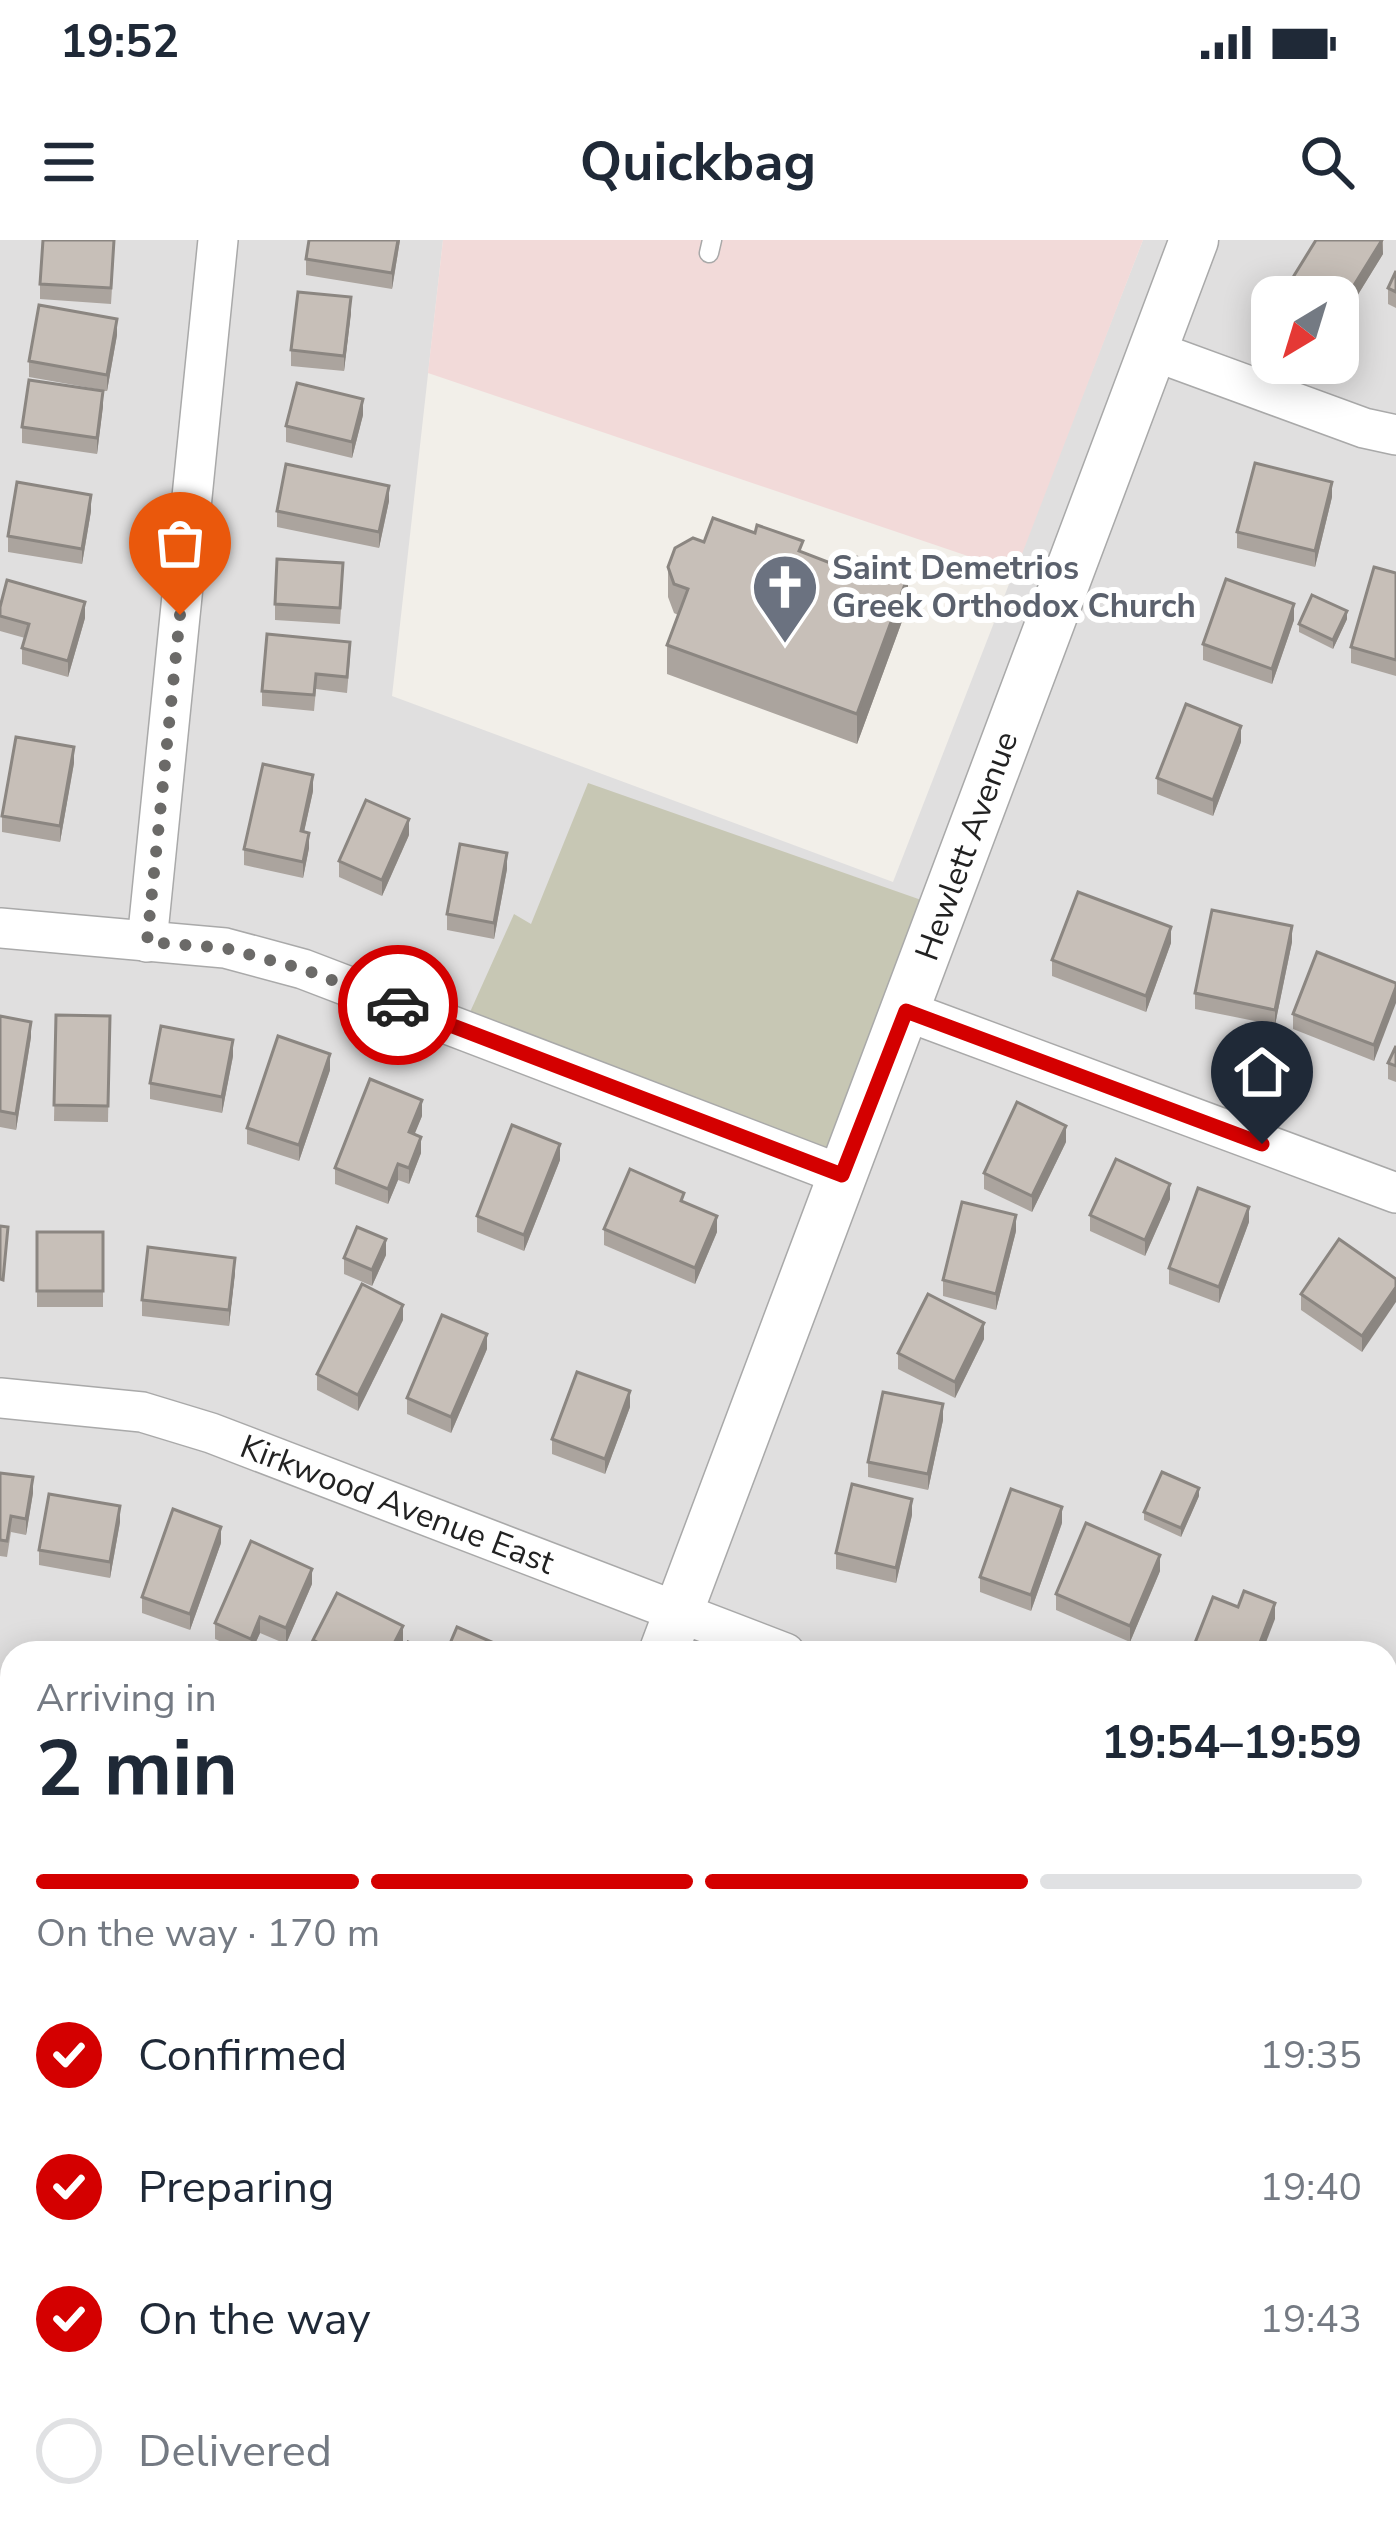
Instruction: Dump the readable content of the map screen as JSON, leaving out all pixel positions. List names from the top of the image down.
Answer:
{
  "streets": {
    "street": ["Hewlett Avenue", "Kirkwood Avenue East"]
  },
  "crossings": [
    ["Hewlett Avenue", "Kirkwood Avenue East"]
  ],
  "places": {
    "church": ["Saint Demetrios Greek Orthodox Church"]
  },
  "north": "bottom left",
  "page": {
    "status": "19:52",
    "header": "Quickbag",
    "heading": ["2 min", "Arriving in", "19:54–19:59"],
    "bar": "On the way · 170 m",
    "list": [
      ["Confirmed", "19:35"],
      ["Preparing", "19:40"],
      ["On the way", "19:43"],
      "Delivered"
    ]
  }
}
